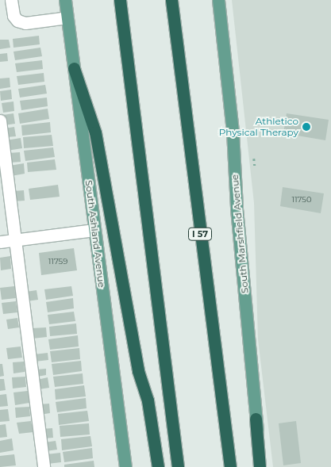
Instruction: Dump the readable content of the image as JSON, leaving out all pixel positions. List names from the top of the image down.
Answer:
{
  "streets": {
    "highway": ["I 57"],
    "main road": ["South Ashland Avenue", "South Marshfield Avenue"]
  },
  "places": ["Athletico Physical Therapy"],
  "house_numbers": ["11750", "11759"]
}
